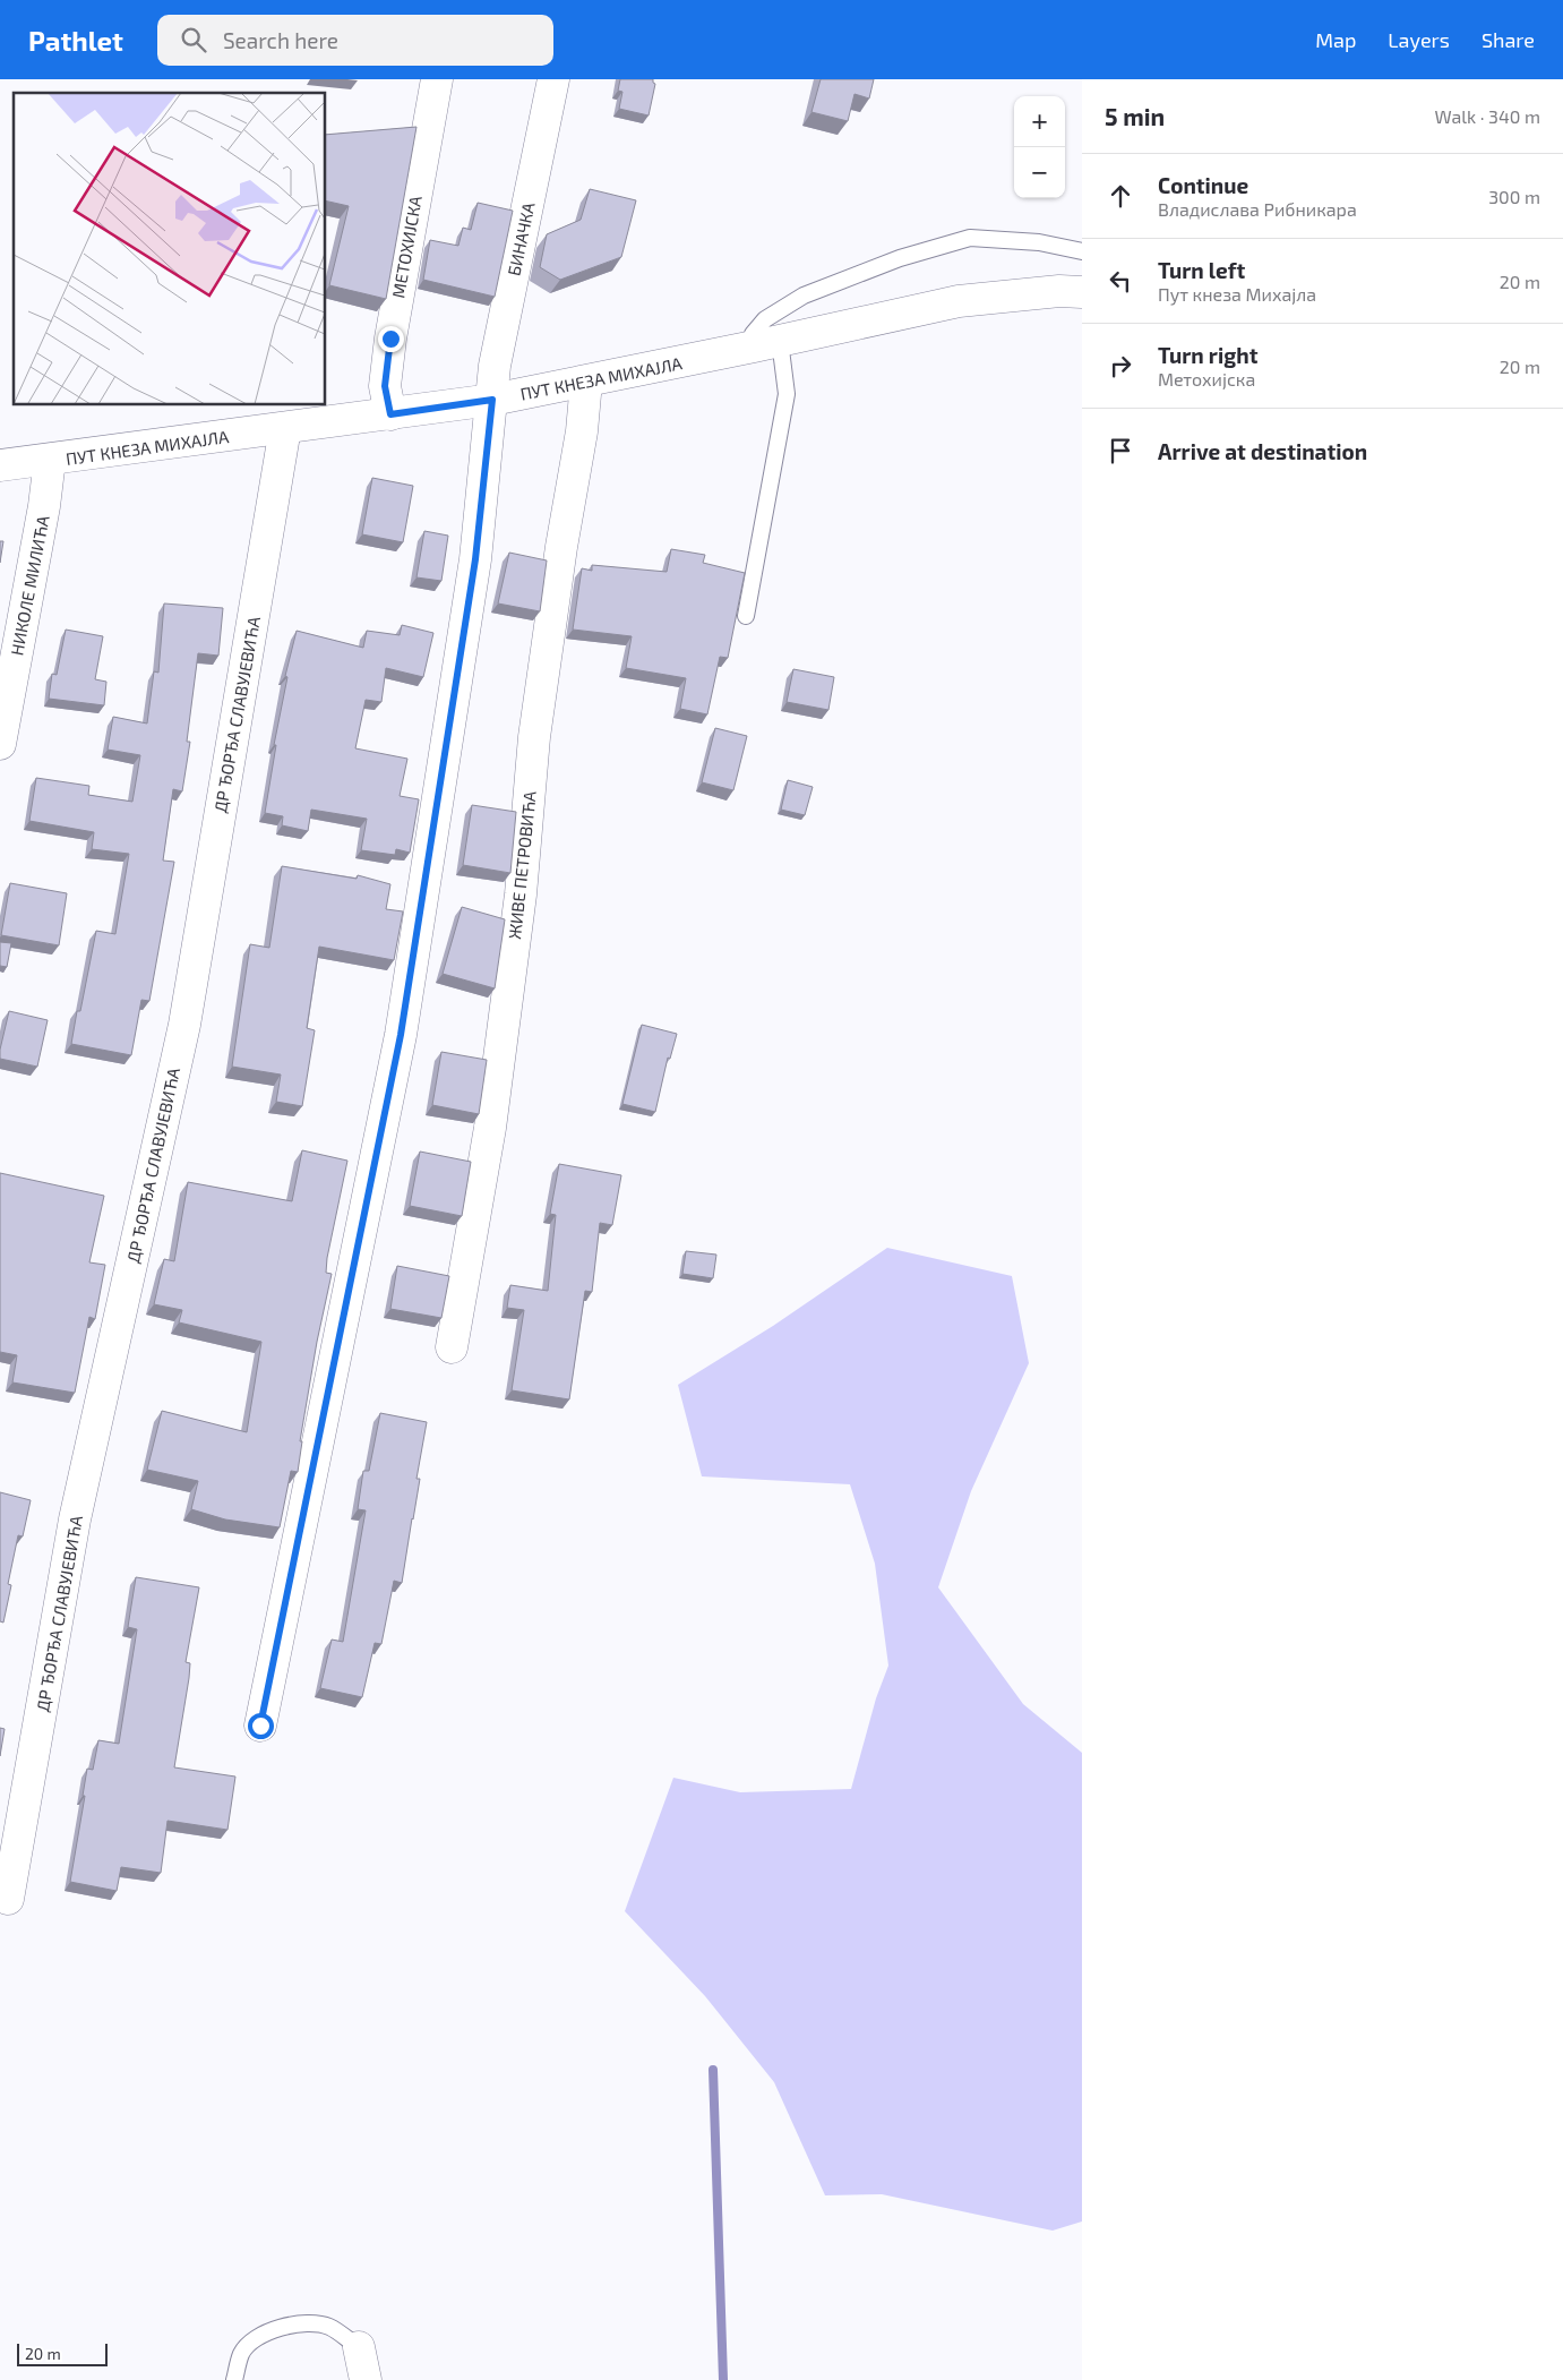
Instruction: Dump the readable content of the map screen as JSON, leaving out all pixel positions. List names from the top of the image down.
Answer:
{
  "streets": {
    "street": [
      "БИНАЧКА",
      "МЕТОХИЈСКА",
      "ПУТ КНЕЗА МИХАЈЛА",
      "НИКОЛЕ МИЛИЋА",
      "ДР ЂОРЂА СЛАВУЈЕВИЋА",
      "ЖИВЕ ПЕТРОВИЋА"
    ]
  },
  "crossings": [
    ["БИНАЧКА", "ПУТ КНЕЗА МИХАЈЛА"],
    ["МЕТОХИЈСКА", "ПУТ КНЕЗА МИХАЈЛА"],
    ["ПУТ КНЕЗА МИХАЈЛА", "НИКОЛЕ МИЛИЋА"],
    ["ПУТ КНЕЗА МИХАЈЛА", "ДР ЂОРЂА СЛАВУЈЕВИЋА"],
    ["ПУТ КНЕЗА МИХАЈЛА", "ЖИВЕ ПЕТРОВИЋА"]
  ],
  "scale_bar": "20 m",
  "page": {
    "header": "Pathlet",
    "search": "Search here",
    "nav": ["Map", "Layers", "Share"],
    "heading": ["5 min", "Walk · 340 m"],
    "map_buttons": ["+", "−"],
    "list": [
      ["Continue", "Владислава Рибникара", "300 m"],
      ["Turn left", "Пут кнеза Михајла", "20 m"],
      ["Turn right", "Метохијска", "20 m"],
      "Arrive at destination"
    ],
    "scale": "20 m"
  }
}
